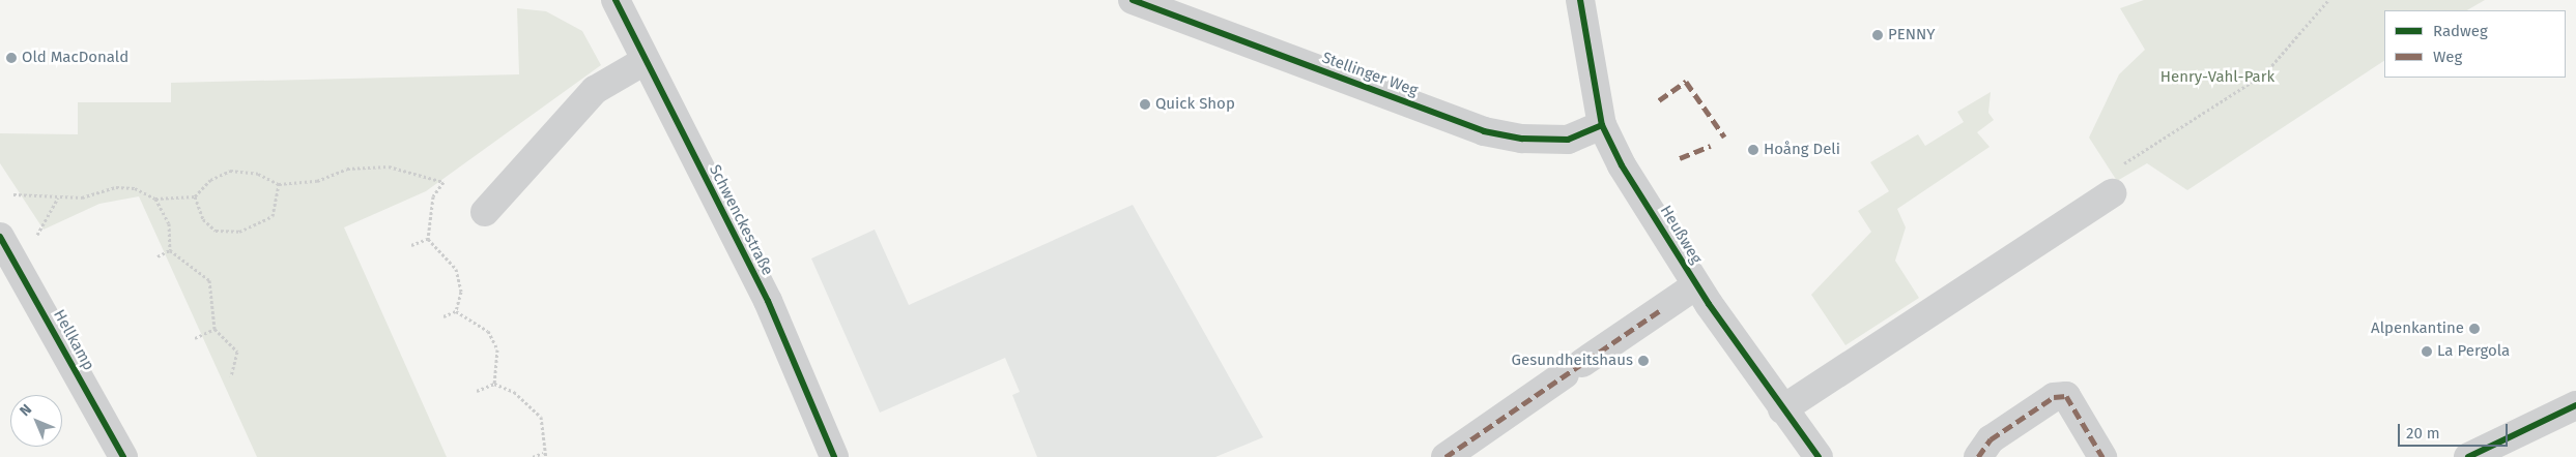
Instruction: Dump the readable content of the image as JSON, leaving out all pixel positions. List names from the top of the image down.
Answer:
{
  "streets": {
    "street": [
      "Stellinger Weg",
      "Schwenckestraße",
      "Heußweg",
      "Hellkamp"
    ]
  },
  "crossings": [
    ["Stellinger Weg", "Heußweg"]
  ],
  "parks": ["Henry-Vahl-Park"],
  "places": [
    "PENNY",
    "Old MacDonald",
    "Quick Shop",
    "Hoång Deli",
    "Alpenkantine",
    "La Pergola",
    "Gesundheitshaus"
  ],
  "legend": ["Radweg", "Weg"],
  "scale_bar": "20 m",
  "north": "top left"
}
